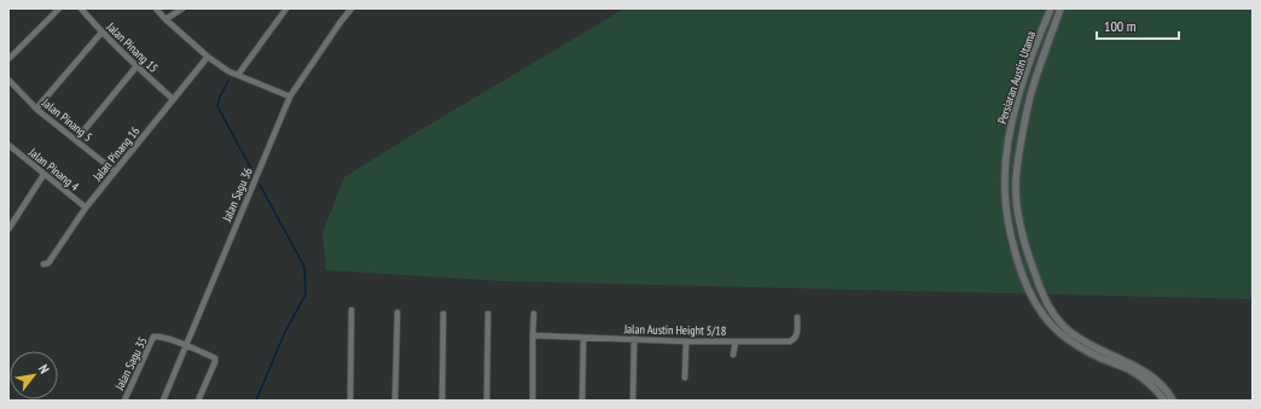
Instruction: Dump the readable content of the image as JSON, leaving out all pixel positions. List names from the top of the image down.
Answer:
{
  "streets": {
    "street": [
      "Jalan Pinang 15",
      "Persiaran Austin Utama",
      "Jalan Pinang 5",
      "Jalan Pinang 16",
      "Jalan Pinang 4",
      "Jalan Sagu 36",
      "Jalan Austin Height 5/18",
      "Jalan Sagu 35"
    ]
  },
  "crossings": [
    ["Jalan Pinang 15", "Jalan Pinang 16"],
    ["Jalan Pinang 5", "Jalan Pinang 16"],
    ["Jalan Pinang 16", "Jalan Pinang 4"],
    ["Jalan Sagu 36", "Jalan Sagu 35"]
  ],
  "scale_bar": "100 m",
  "north": "top right"
}
